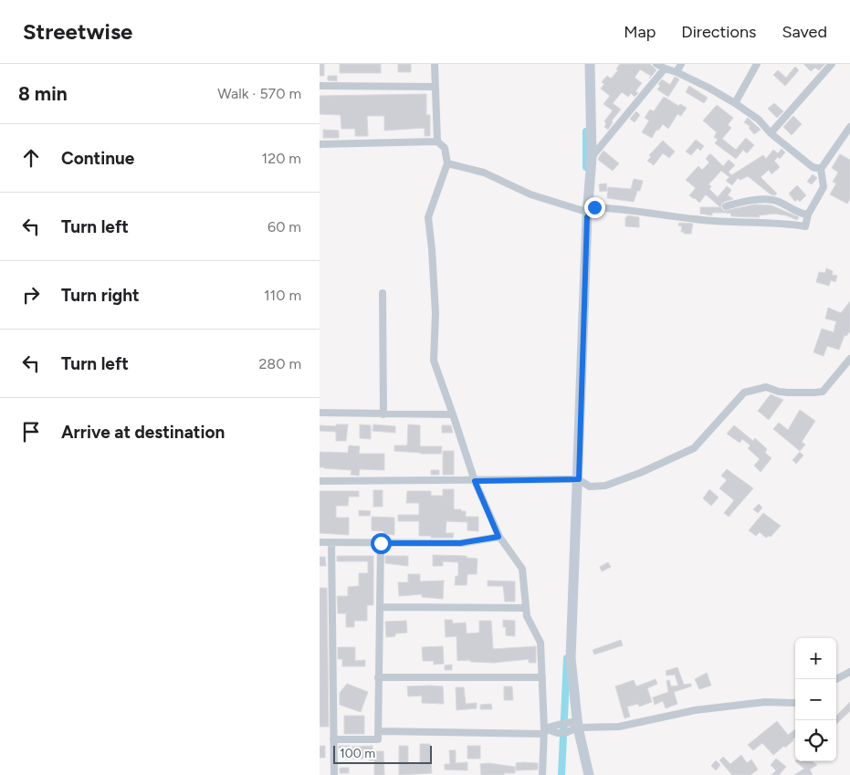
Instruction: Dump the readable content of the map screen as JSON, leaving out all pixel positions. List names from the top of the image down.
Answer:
{
  "scale_bar": "100 m",
  "page": {
    "header": "Streetwise",
    "nav": ["Map", "Directions", "Saved"],
    "heading": ["8 min", "Walk · 570 m"],
    "list": [
      ["Continue", "120 m"],
      ["Turn left", "60 m"],
      ["Turn right", "110 m"],
      ["Turn left", "280 m"],
      "Arrive at destination"
    ],
    "map_buttons": ["+", "−"],
    "scale": "100 m"
  }
}
